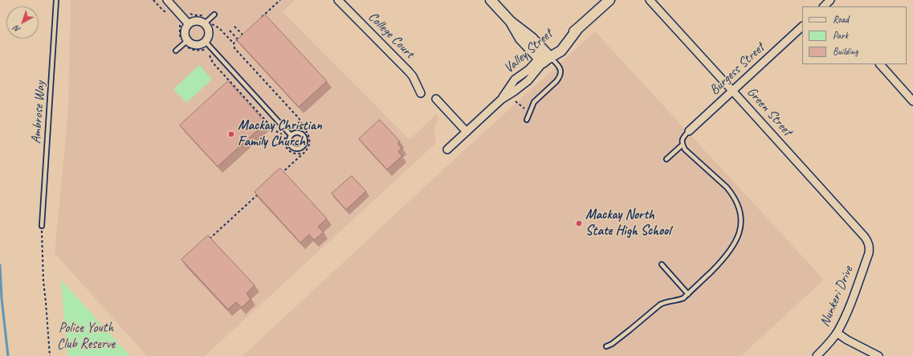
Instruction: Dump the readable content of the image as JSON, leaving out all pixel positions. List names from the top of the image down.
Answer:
{
  "streets": {
    "street": [
      "College Court",
      "Valley Street",
      "Burgess Street",
      "Green Street",
      "Nunkeri Drive"
    ],
    "lane": ["Ambrose Way"]
  },
  "crossings": [
    ["Burgess Street", "Green Street"],
    ["Green Street", "Nunkeri Drive"]
  ],
  "parks": ["Police Youth Club Reserve"],
  "places": ["Mackay Christian Family Church", "Mackay North State High School"],
  "legend": ["Road", "Park", "Building"],
  "north": "bottom left"
}
